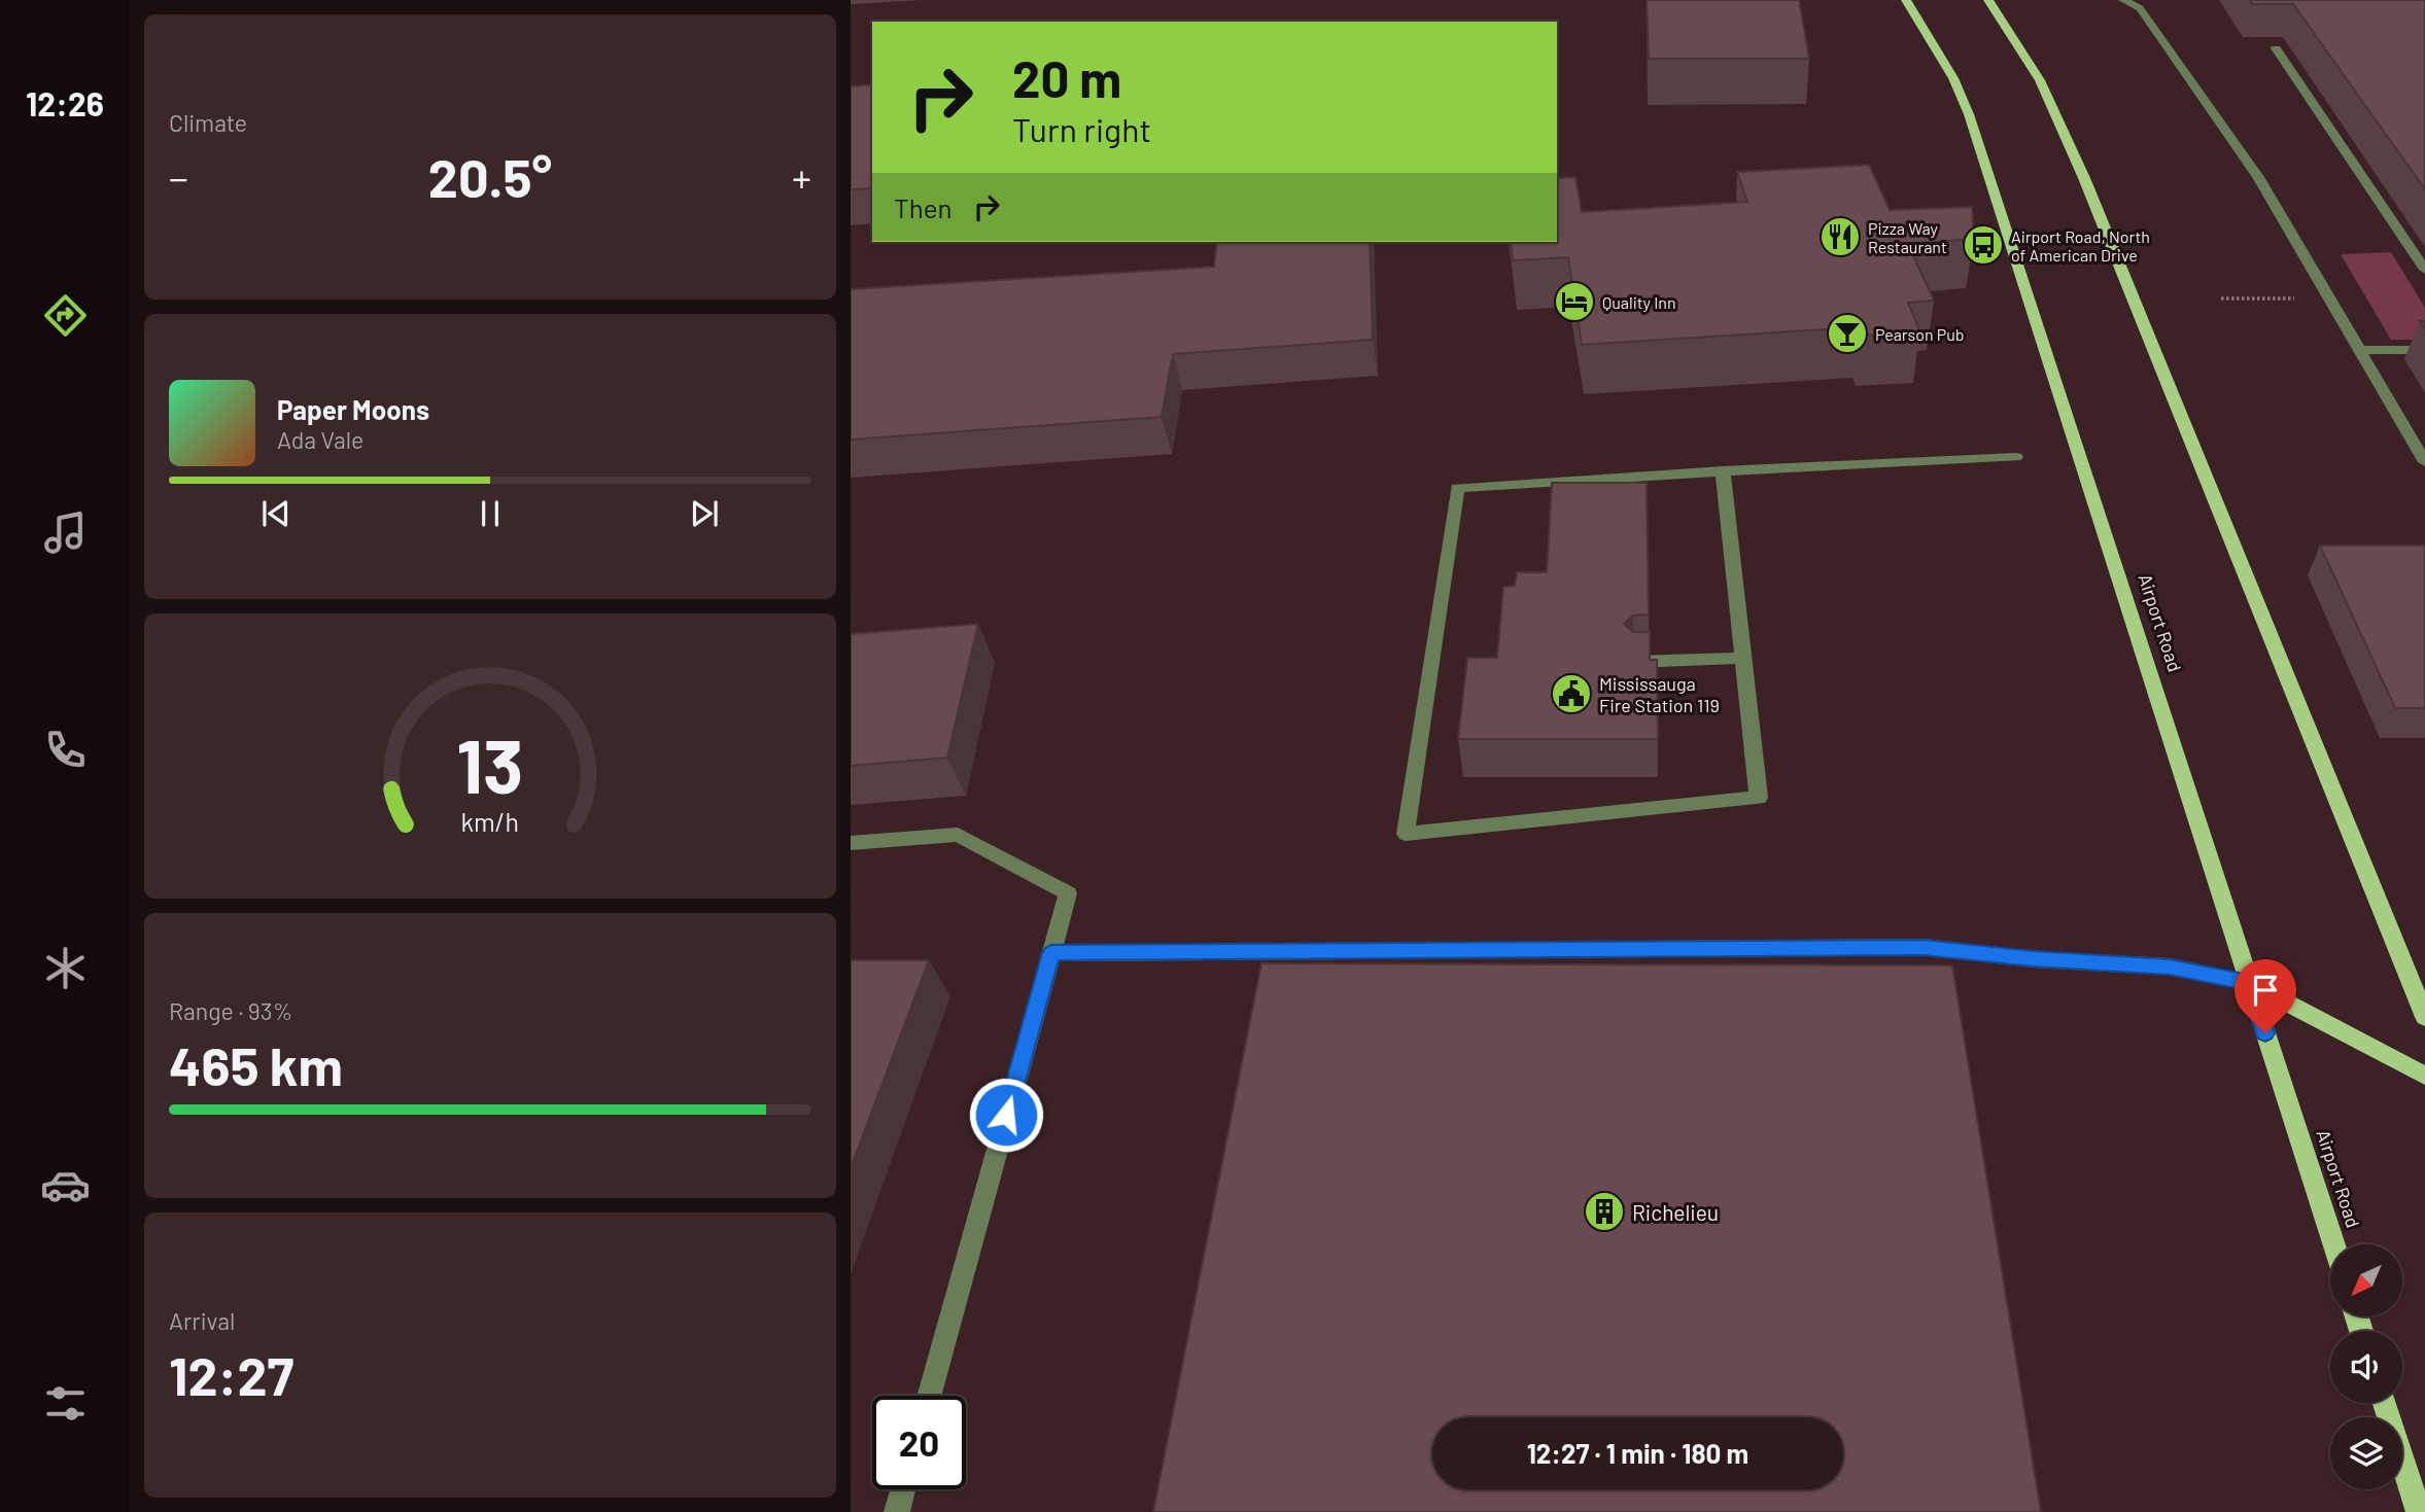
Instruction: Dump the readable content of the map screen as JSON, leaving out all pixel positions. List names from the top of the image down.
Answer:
{
  "streets": {
    "main road": ["Airport Road"]
  },
  "places": {
    "restaurant": ["Pizza Way Restaurant"],
    "bus stop": ["Airport Road, North of American Drive"],
    "hotel": ["Quality Inn"],
    "bar": ["Pearson Pub"],
    "public building": ["Mississauga Fire Station 119"],
    "building": ["Richelieu"]
  },
  "north": "bottom left",
  "page": {
    "tabs": "12:26",
    "tile": [
      "Climate",
      ["Range · 93%", "465 km"],
      ["Arrival", "12:27"]
    ],
    "turn": ["20 m", "Turn right"],
    "heat": ["−", "20.5°", "+"],
    "then": "Then",
    "song": ["Paper Moons", "Ada Vale"],
    "limit": "20",
    "trip": "12:27 · 1 min · 180 m",
    "gauge": ["13", "km/h"]
  }
}
